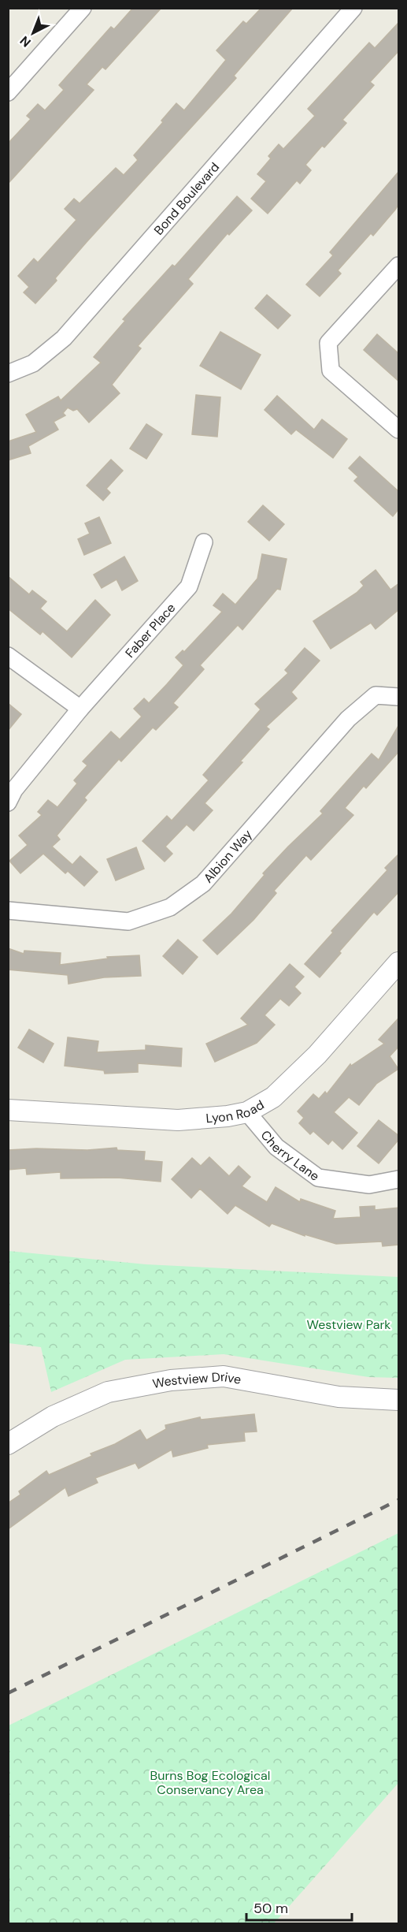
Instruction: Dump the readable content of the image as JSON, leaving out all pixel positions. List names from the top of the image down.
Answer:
{
  "streets": {
    "street": [
      "Bond Boulevard",
      "Faber Place",
      "Albion Way",
      "Lyon Road",
      "Cherry Lane",
      "Westview Drive"
    ]
  },
  "crossings": [
    ["Lyon Road", "Cherry Lane"]
  ],
  "parks": ["Westview Park", "Burns Bog Ecological Conservancy Area"],
  "scale_bar": "50 m",
  "north": "bottom left"
}
